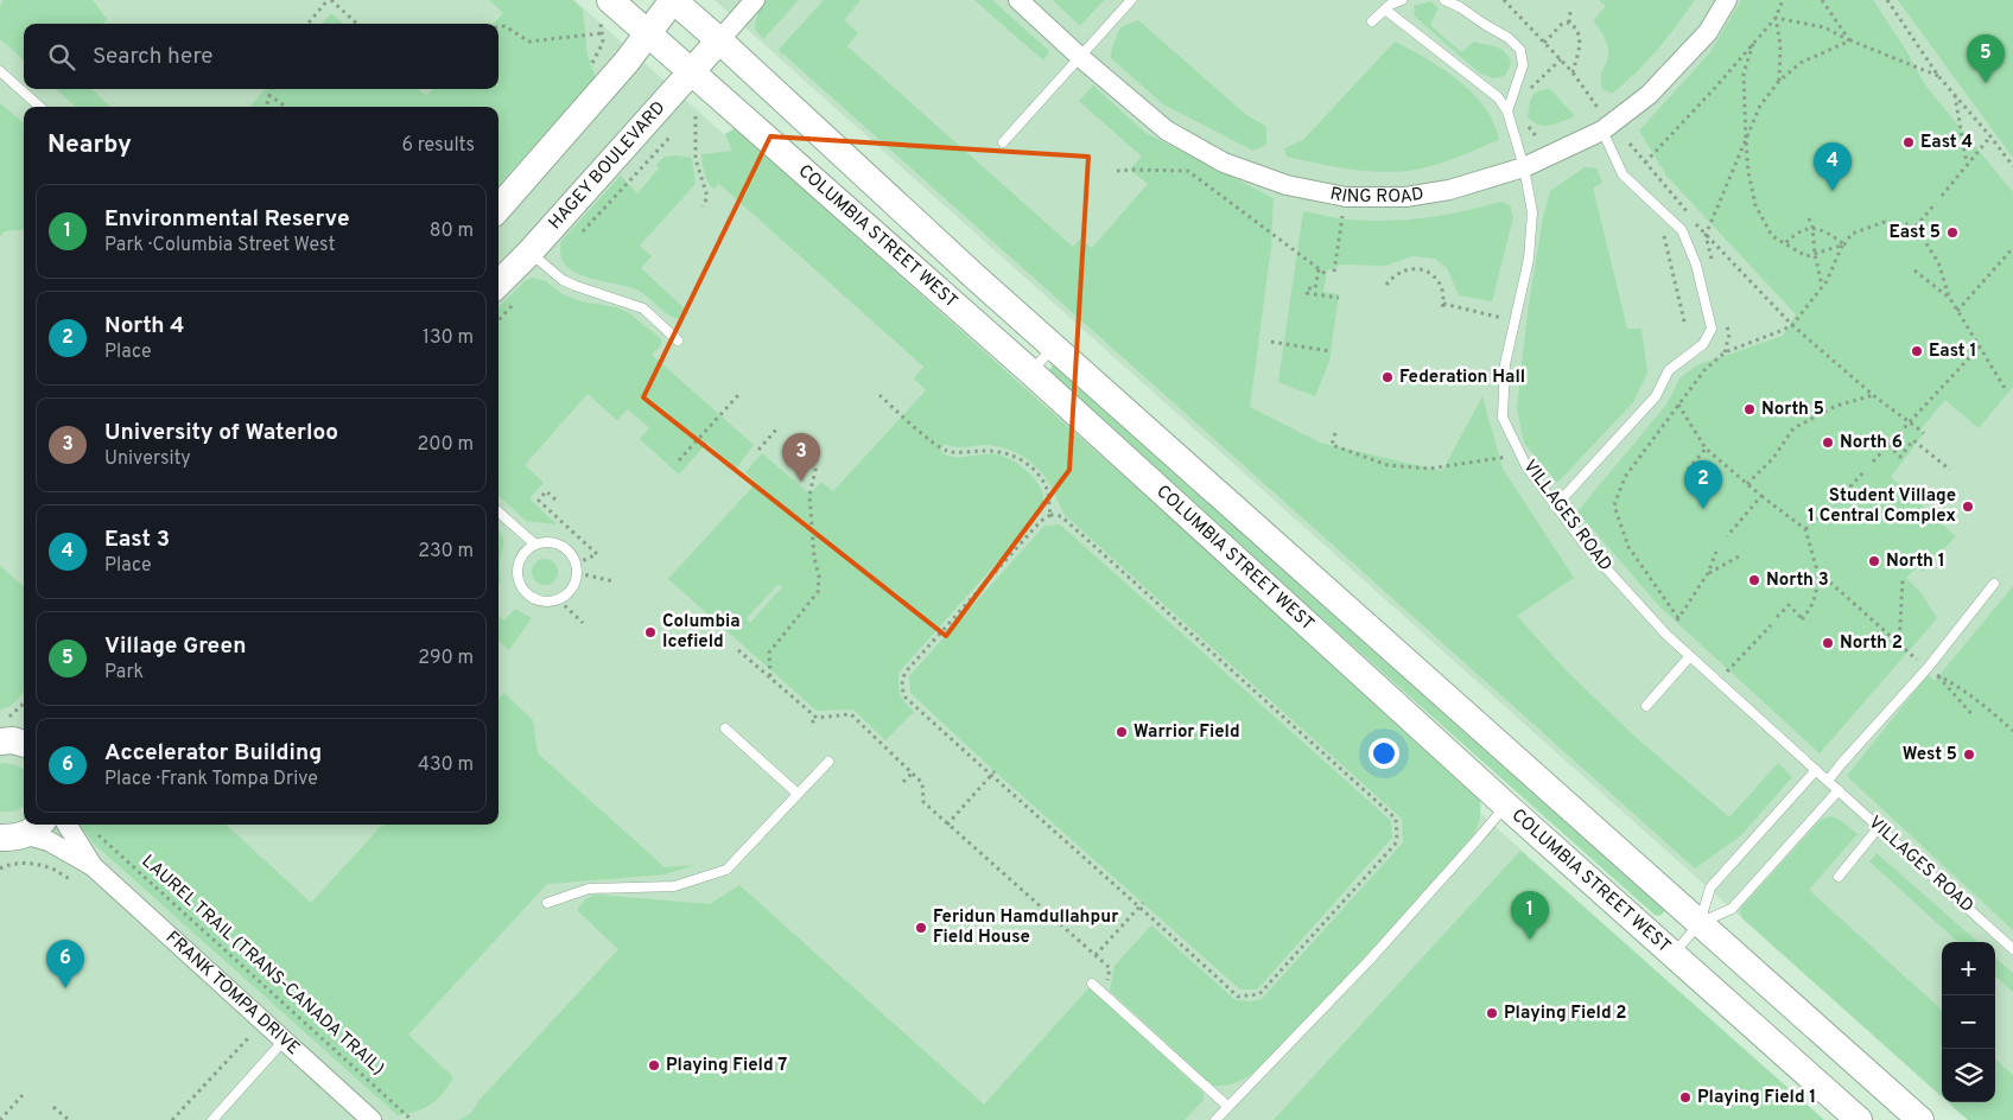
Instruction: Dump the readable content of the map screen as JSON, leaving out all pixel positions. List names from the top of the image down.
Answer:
{
  "streets": {
    "main road": ["HAGEY BOULEVARD", "COLUMBIA STREET WEST"],
    "street": ["RING ROAD", "FRANK TOMPA DRIVE"],
    "lane": ["VILLAGES ROAD"],
    "path": ["LAUREL TRAIL (TRANS-CANADA TRAIL)"]
  },
  "crossings": [
    ["HAGEY BOULEVARD", "COLUMBIA STREET WEST"],
    ["RING ROAD", "VILLAGES ROAD"]
  ],
  "places": [
    "East 4",
    "East 5",
    "East 1",
    "Federation Hall",
    "North 5",
    "North 6",
    "Student Village 1 Central Complex",
    "North 1",
    "North 3",
    "Columbia Icefield",
    "North 2",
    "Warrior Field",
    "West 5",
    "Feridun Hamdullahpur Field House",
    "Playing Field 2",
    "Playing Field 7",
    "Playing Field 1"
  ],
  "page": {
    "search": "Search here",
    "pins": [
      "5",
      "4",
      "3",
      "2",
      "1",
      "6"
    ],
    "heading": ["Nearby", "6 results"],
    "list": [
      {
        "mark": "1",
        "name": "Environmental Reserve",
        "note": "Park · Columbia Street West",
        "value": "80 m"
      },
      {
        "mark": "2",
        "name": "North 4",
        "note": "Place",
        "value": "130 m"
      },
      {
        "mark": "3",
        "name": "University of Waterloo",
        "note": "University",
        "value": "200 m"
      },
      {
        "mark": "4",
        "name": "East 3",
        "note": "Place",
        "value": "230 m"
      },
      {
        "mark": "5",
        "name": "Village Green",
        "note": "Park",
        "value": "290 m"
      },
      {
        "mark": "6",
        "name": "Accelerator Building",
        "note": "Place · Frank Tompa Drive",
        "value": "430 m"
      }
    ],
    "map_buttons": ["+", "−"]
  }
}
